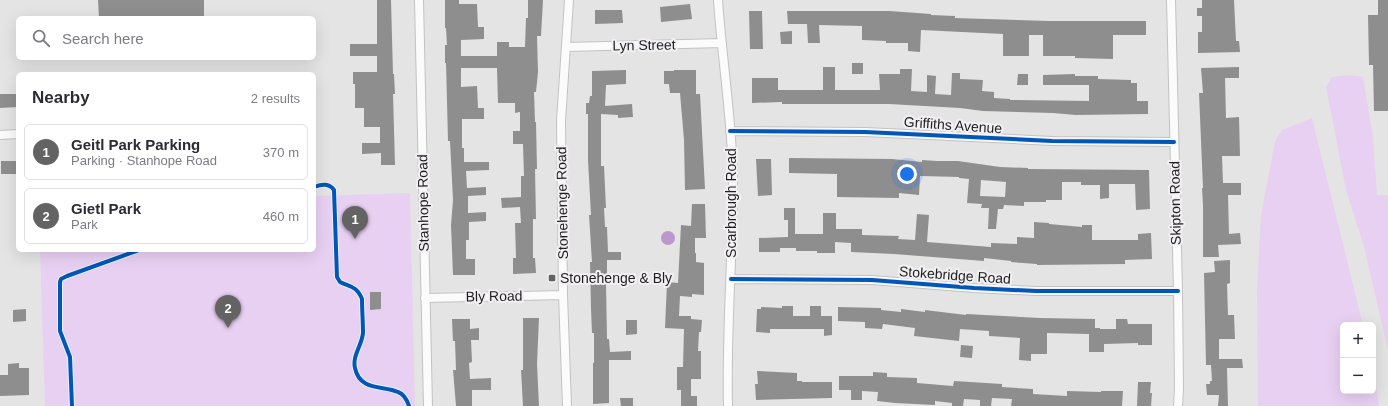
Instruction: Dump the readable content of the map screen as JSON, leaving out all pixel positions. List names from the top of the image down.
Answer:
{
  "streets": {
    "street": [
      "Lyn Street",
      "Griffiths Avenue",
      "Stanhope Road",
      "Stonehenge Road",
      "Scarbrough Road",
      "Skipton Road",
      "Stokebridge Road",
      "Bly Road"
    ]
  },
  "crossings": [
    ["Lyn Street", "Stonehenge Road"],
    ["Lyn Street", "Scarbrough Road"],
    ["Griffiths Avenue", "Scarbrough Road"],
    ["Griffiths Avenue", "Skipton Road"],
    ["Stanhope Road", "Bly Road"],
    ["Stonehenge Road", "Bly Road"],
    ["Scarbrough Road", "Stokebridge Road"],
    ["Skipton Road", "Stokebridge Road"]
  ],
  "places": {
    "transit": ["Stonehenge & Bly"]
  },
  "page": {
    "search": "Search here",
    "heading": ["Nearby", "2 results"],
    "list": [
      {
        "mark": "1",
        "name": "Geitl Park Parking",
        "note": "Parking · Stanhope Road",
        "value": "370 m"
      },
      {
        "mark": "2",
        "name": "Gietl Park",
        "note": "Park",
        "value": "460 m"
      }
    ],
    "pins": ["1", "2"],
    "map_buttons": ["+", "−"]
  }
}
